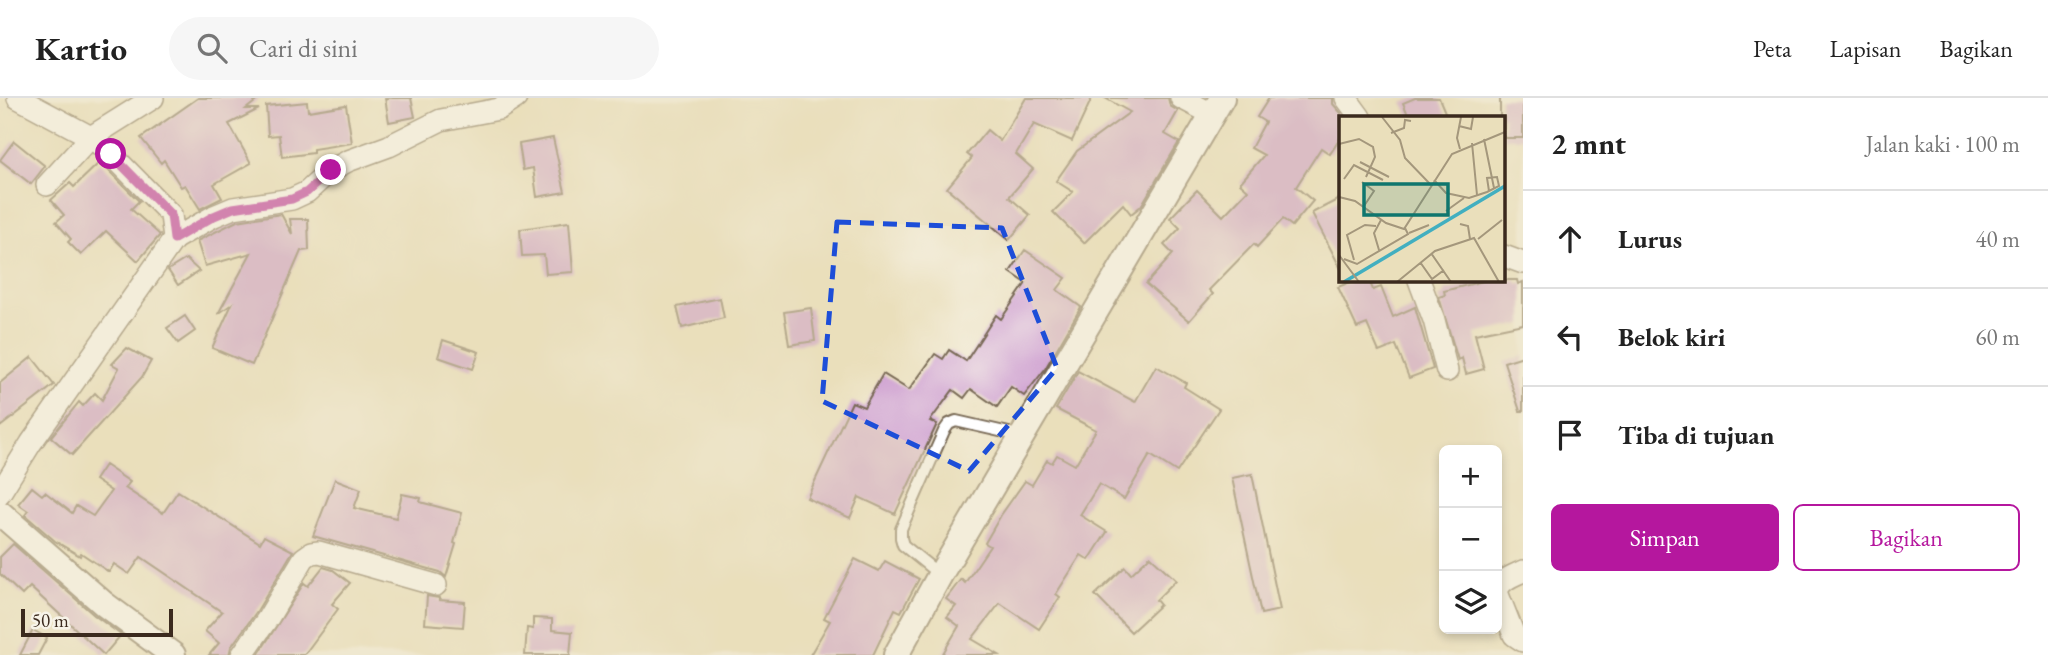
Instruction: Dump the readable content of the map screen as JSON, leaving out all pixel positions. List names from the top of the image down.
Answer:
{
  "scale_bar": "50 m",
  "page": {
    "header": "Kartio",
    "search": "Cari di sini",
    "nav": ["Peta", "Lapisan", "Bagikan"],
    "heading": ["2 mnt", "Jalan kaki · 100 m"],
    "list": [
      ["Lurus", "40 m"],
      ["Belok kiri", "60 m"],
      "Tiba di tujuan"
    ],
    "map_buttons": ["+", "−"],
    "buttons": ["Simpan", "Bagikan"],
    "scale": "50 m"
  }
}
